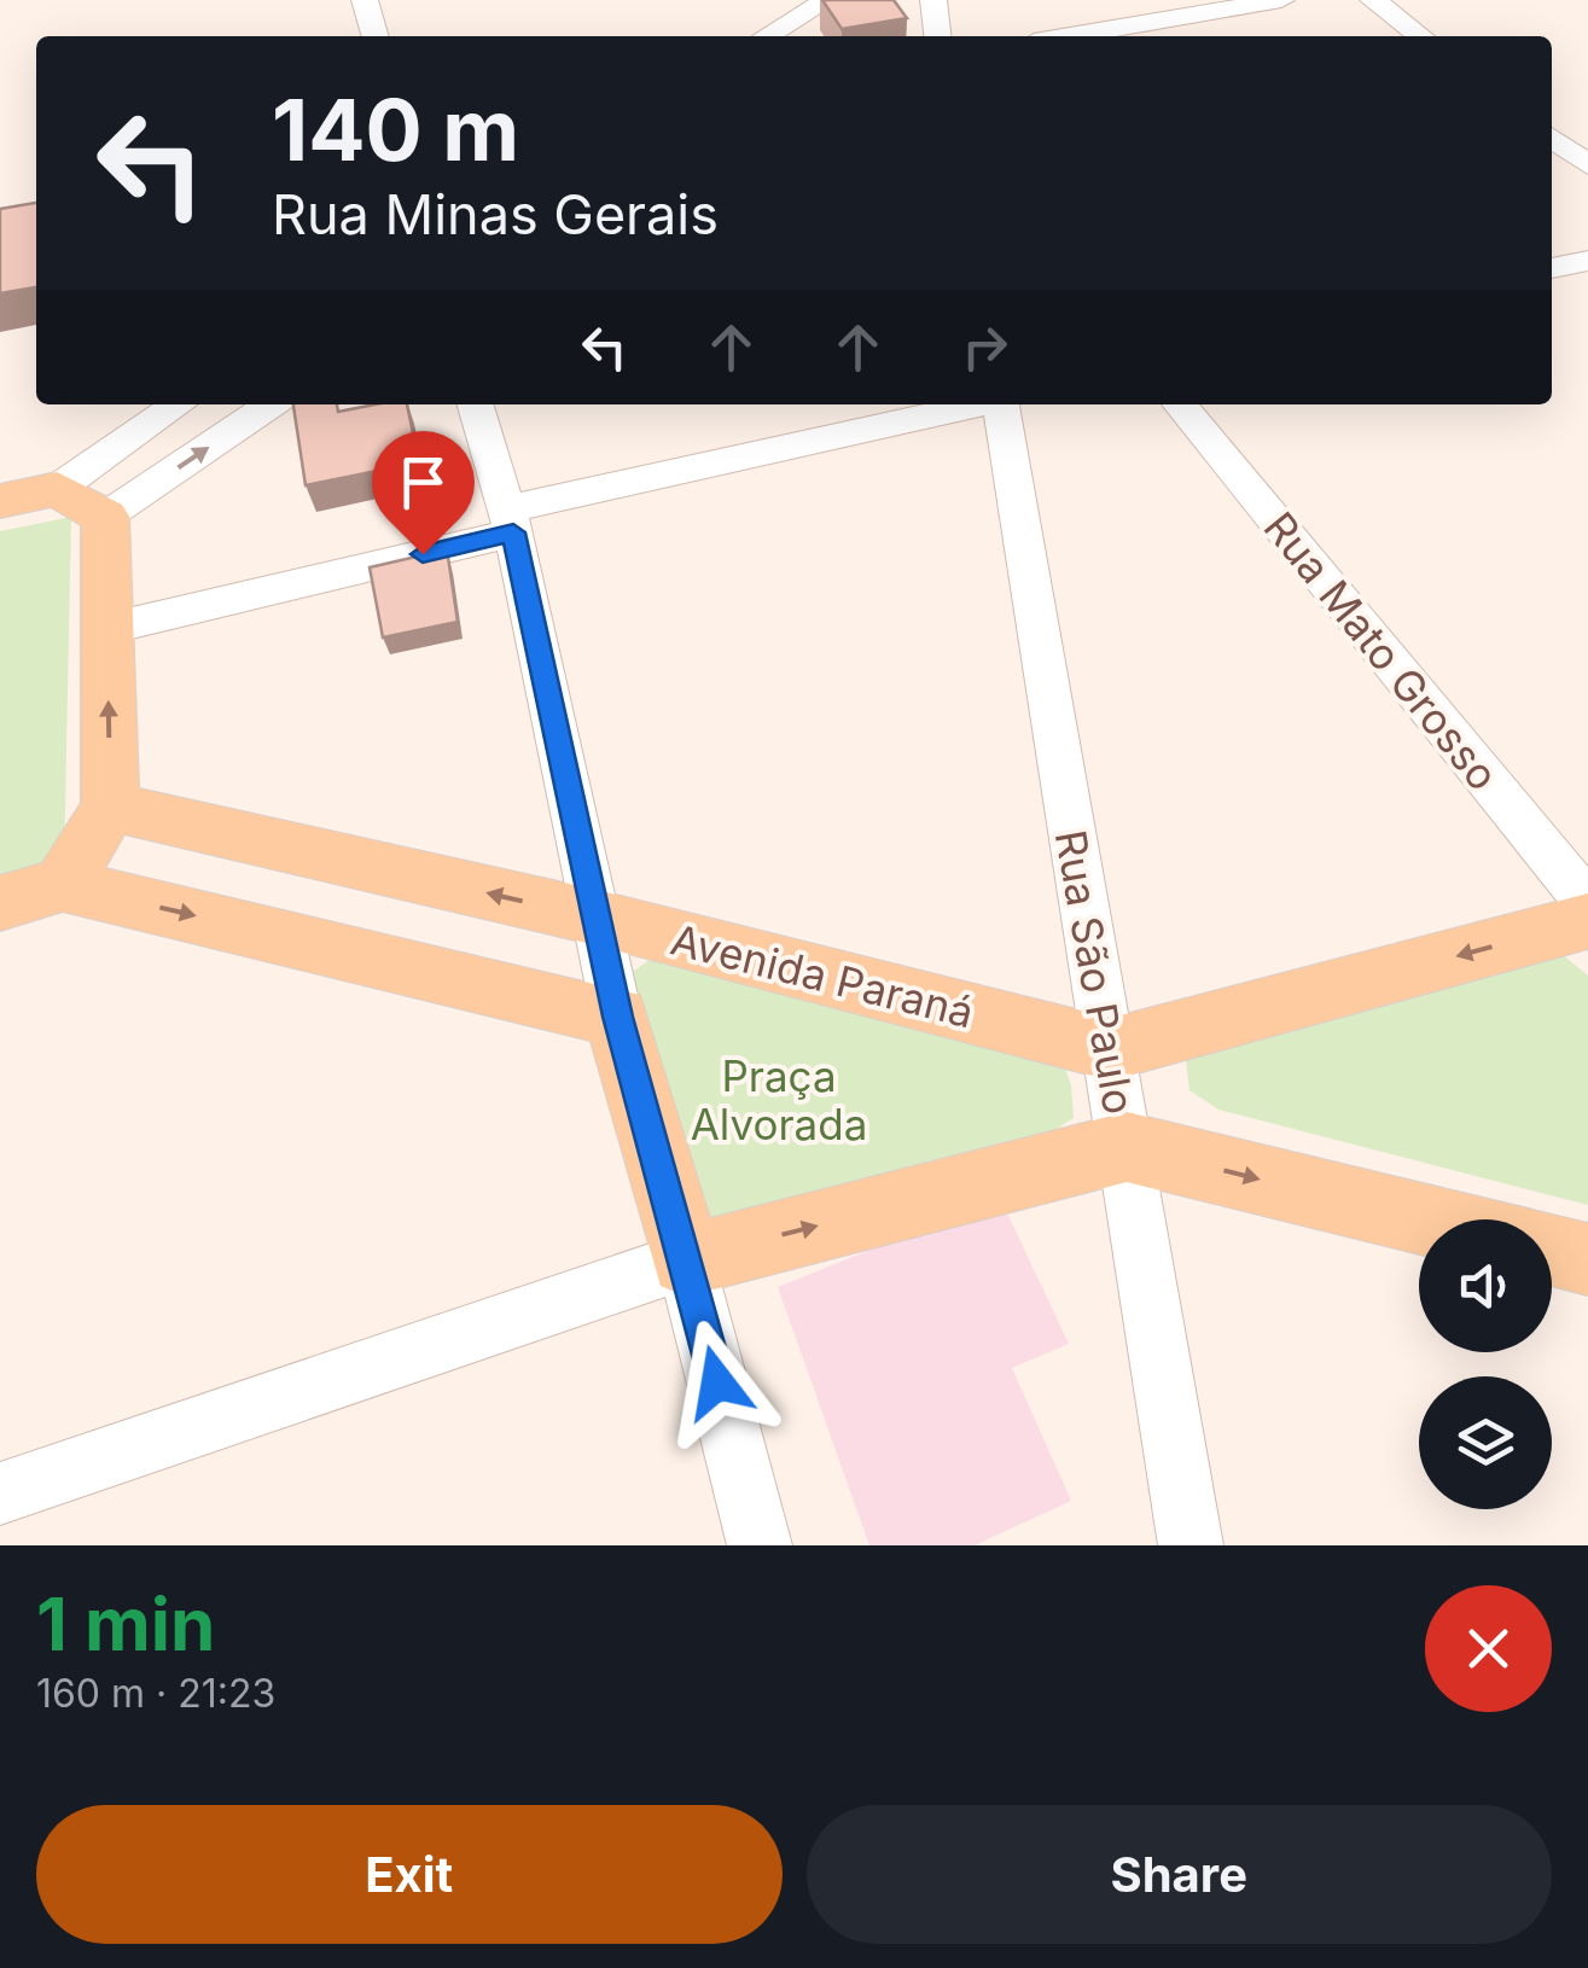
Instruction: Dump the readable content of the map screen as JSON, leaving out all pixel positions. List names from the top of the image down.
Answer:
{
  "streets": {
    "main road": ["Avenida Paraná"],
    "street": ["Rua Mato Grosso", "Rua São Paulo"]
  },
  "crossings": [
    ["Rua São Paulo", "Avenida Paraná"]
  ],
  "parks": ["Praça Alvorada"],
  "page": {
    "turn": ["140 m", "Rua Minas Gerais"],
    "heading": ["1 min", "160 m · 21:23"],
    "buttons": ["Exit", "Share"]
  }
}
